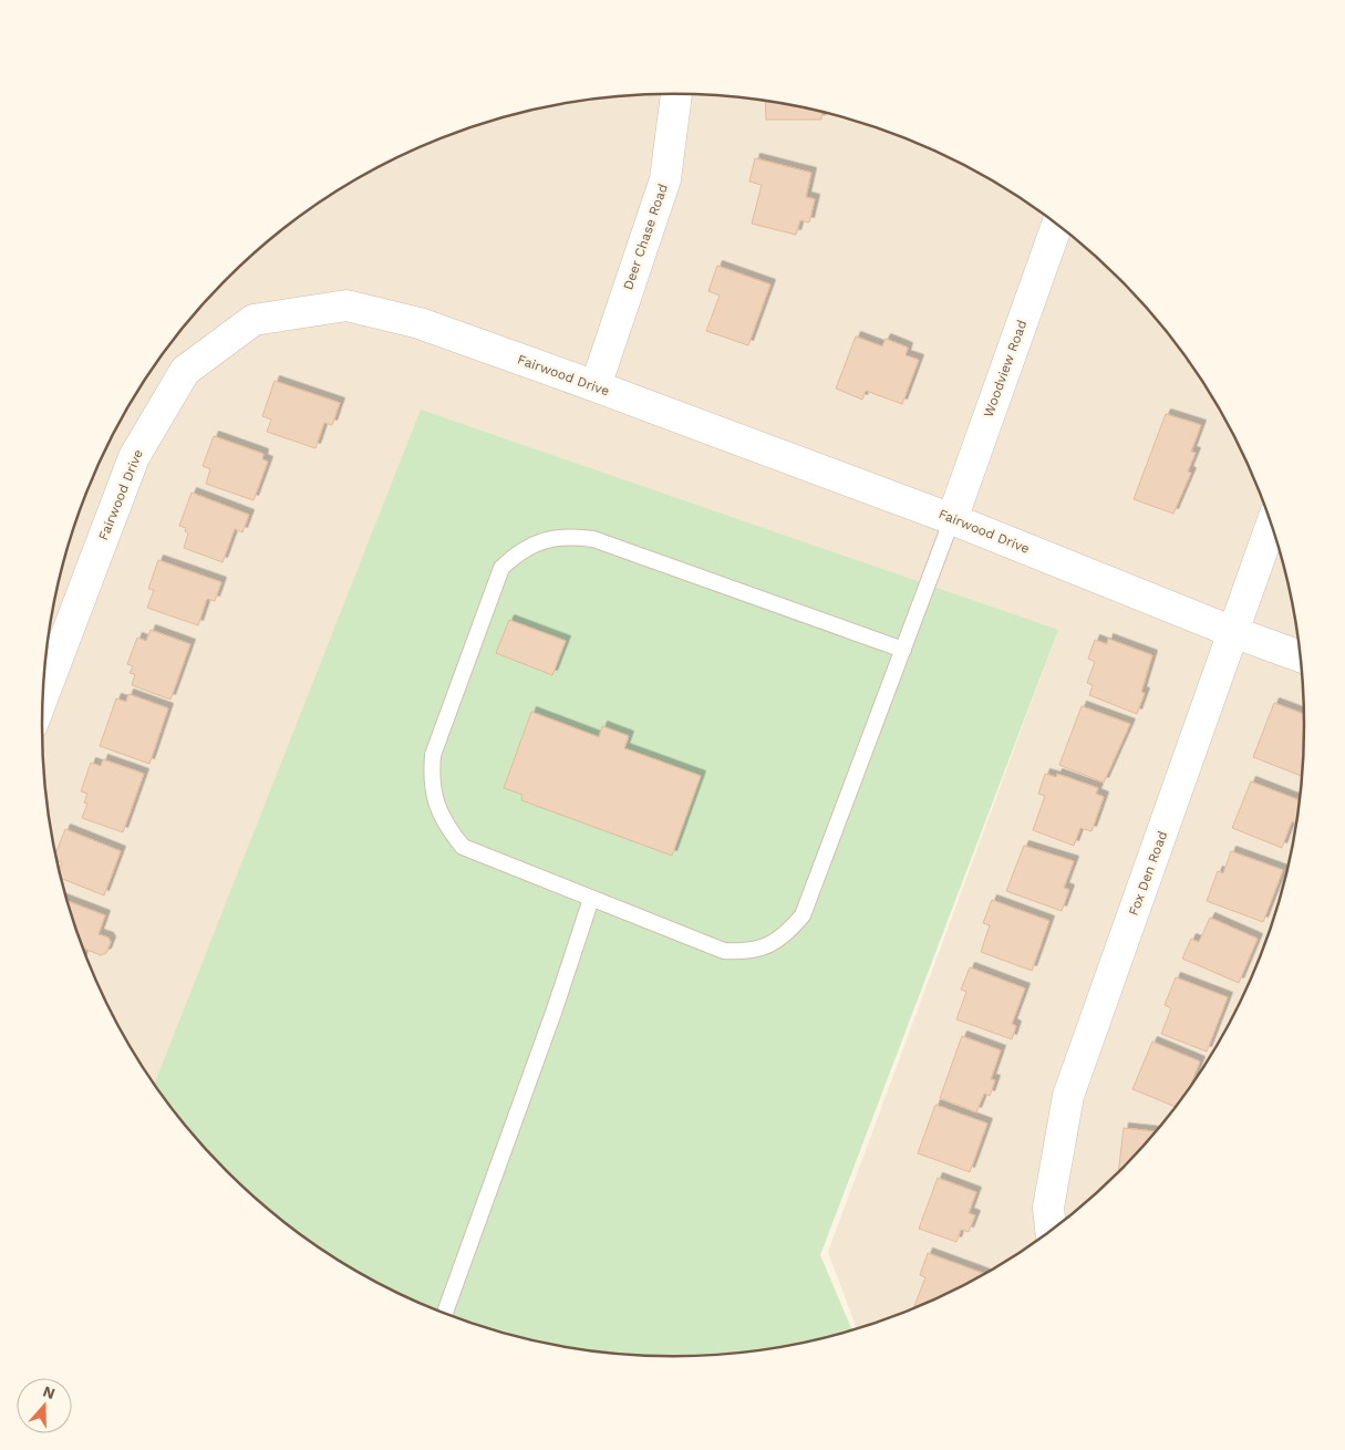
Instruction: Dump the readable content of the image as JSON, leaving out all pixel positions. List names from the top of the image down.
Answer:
{
  "streets": {
    "street": [
      "Deer Chase Road",
      "Woodview Road",
      "Fairwood Drive",
      "Fox Den Road"
    ]
  },
  "crossings": [
    ["Deer Chase Road", "Fairwood Drive"],
    ["Woodview Road", "Fairwood Drive"],
    ["Fairwood Drive", "Fox Den Road"]
  ],
  "north": "top"
}
